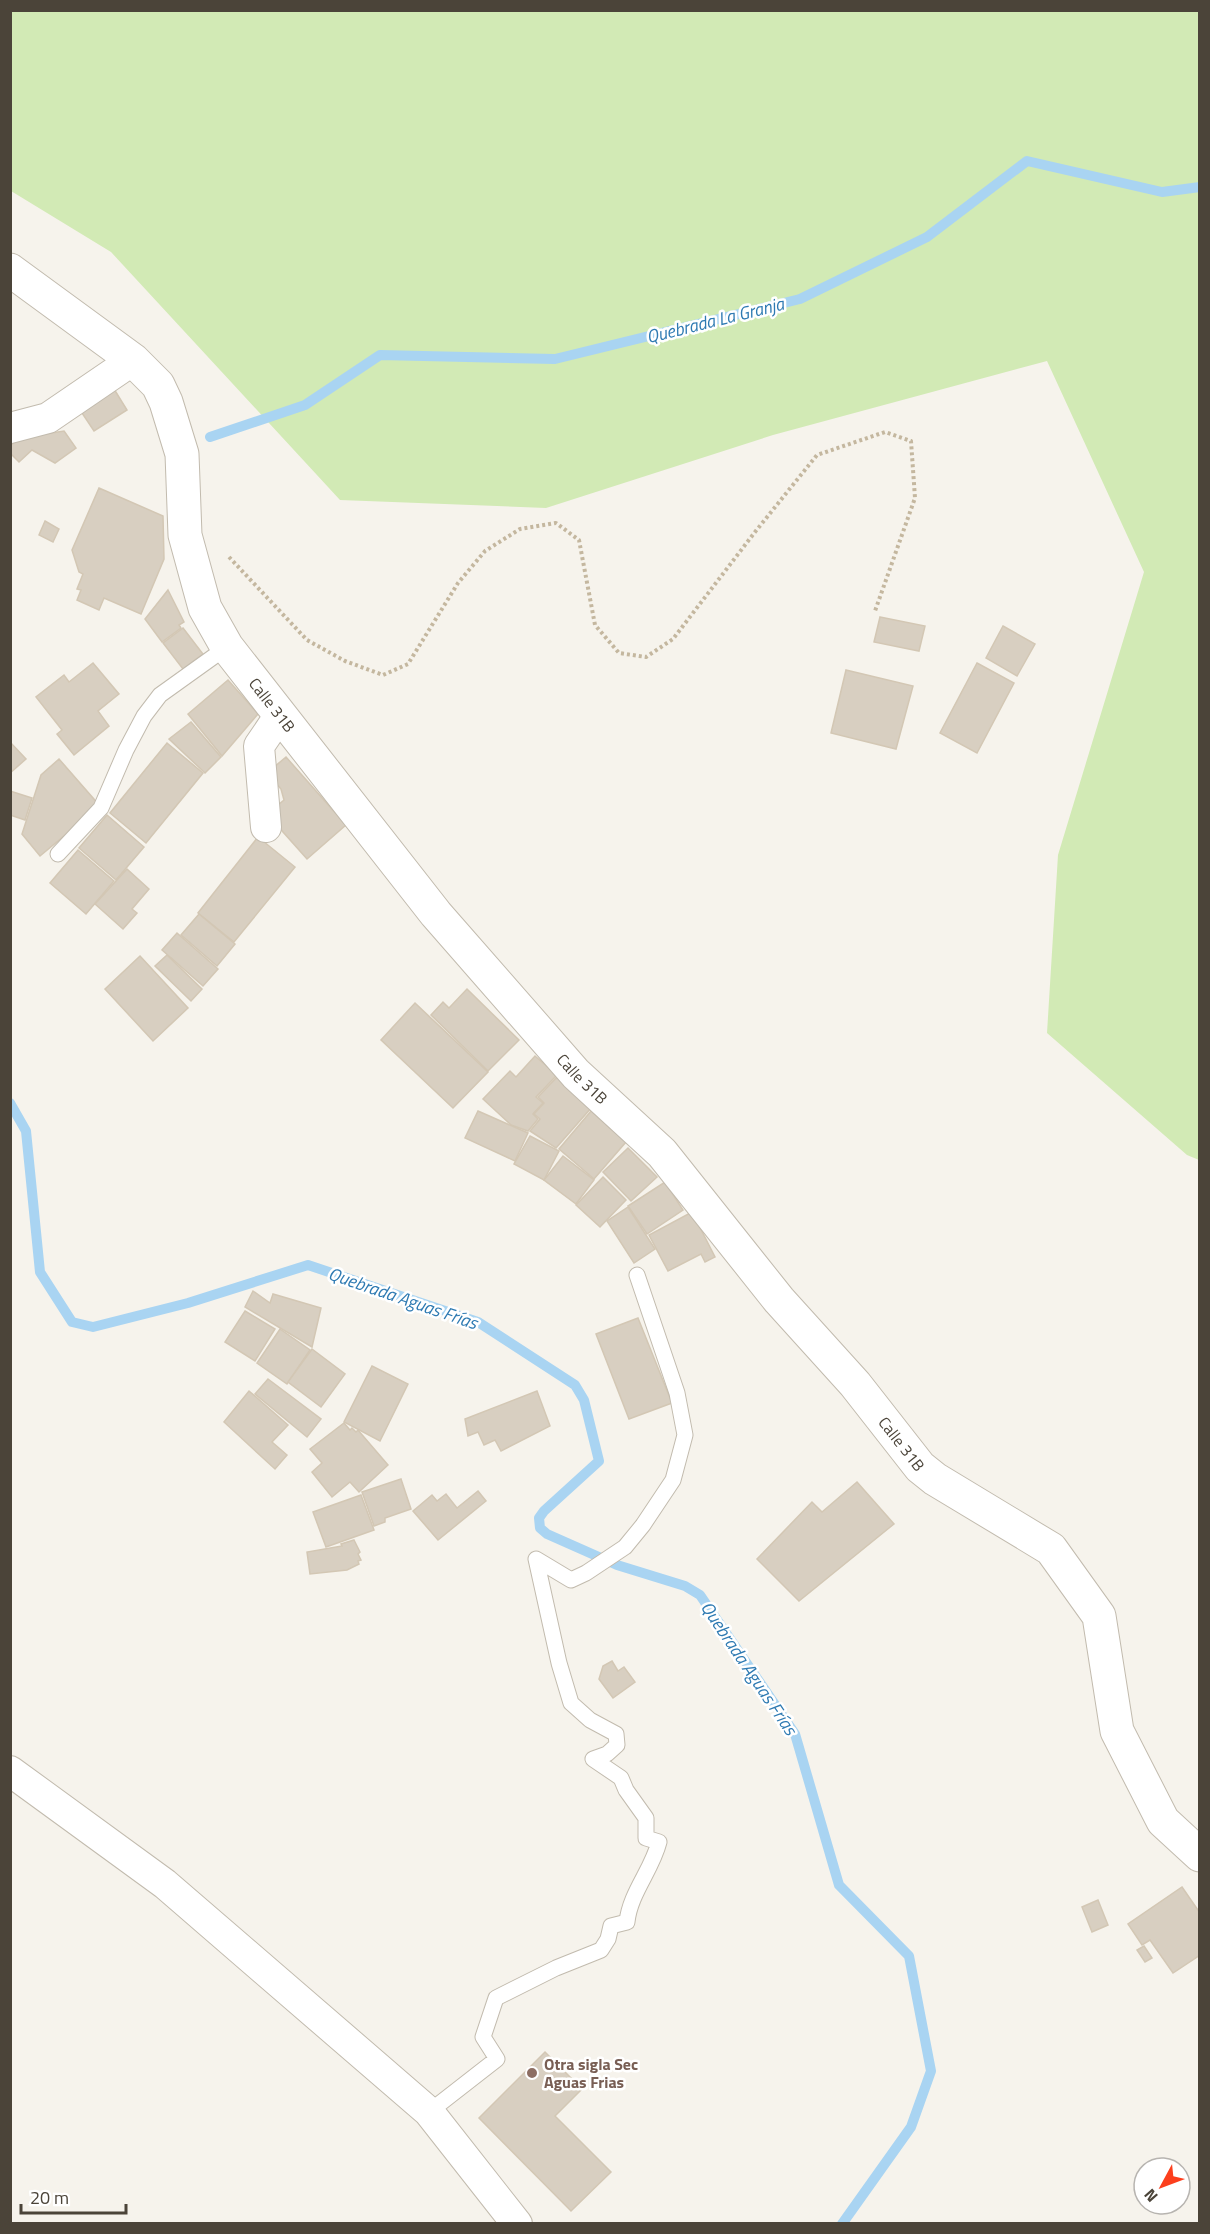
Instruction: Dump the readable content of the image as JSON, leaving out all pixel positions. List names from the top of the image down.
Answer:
{
  "streets": {
    "street": ["Calle 31B"]
  },
  "water": ["Quebrada La Granja", "Quebrada Aguas Frías"],
  "places": ["Otra sigla Sec Aguas Frias"],
  "scale_bar": "20 m",
  "north": "bottom left"
}
